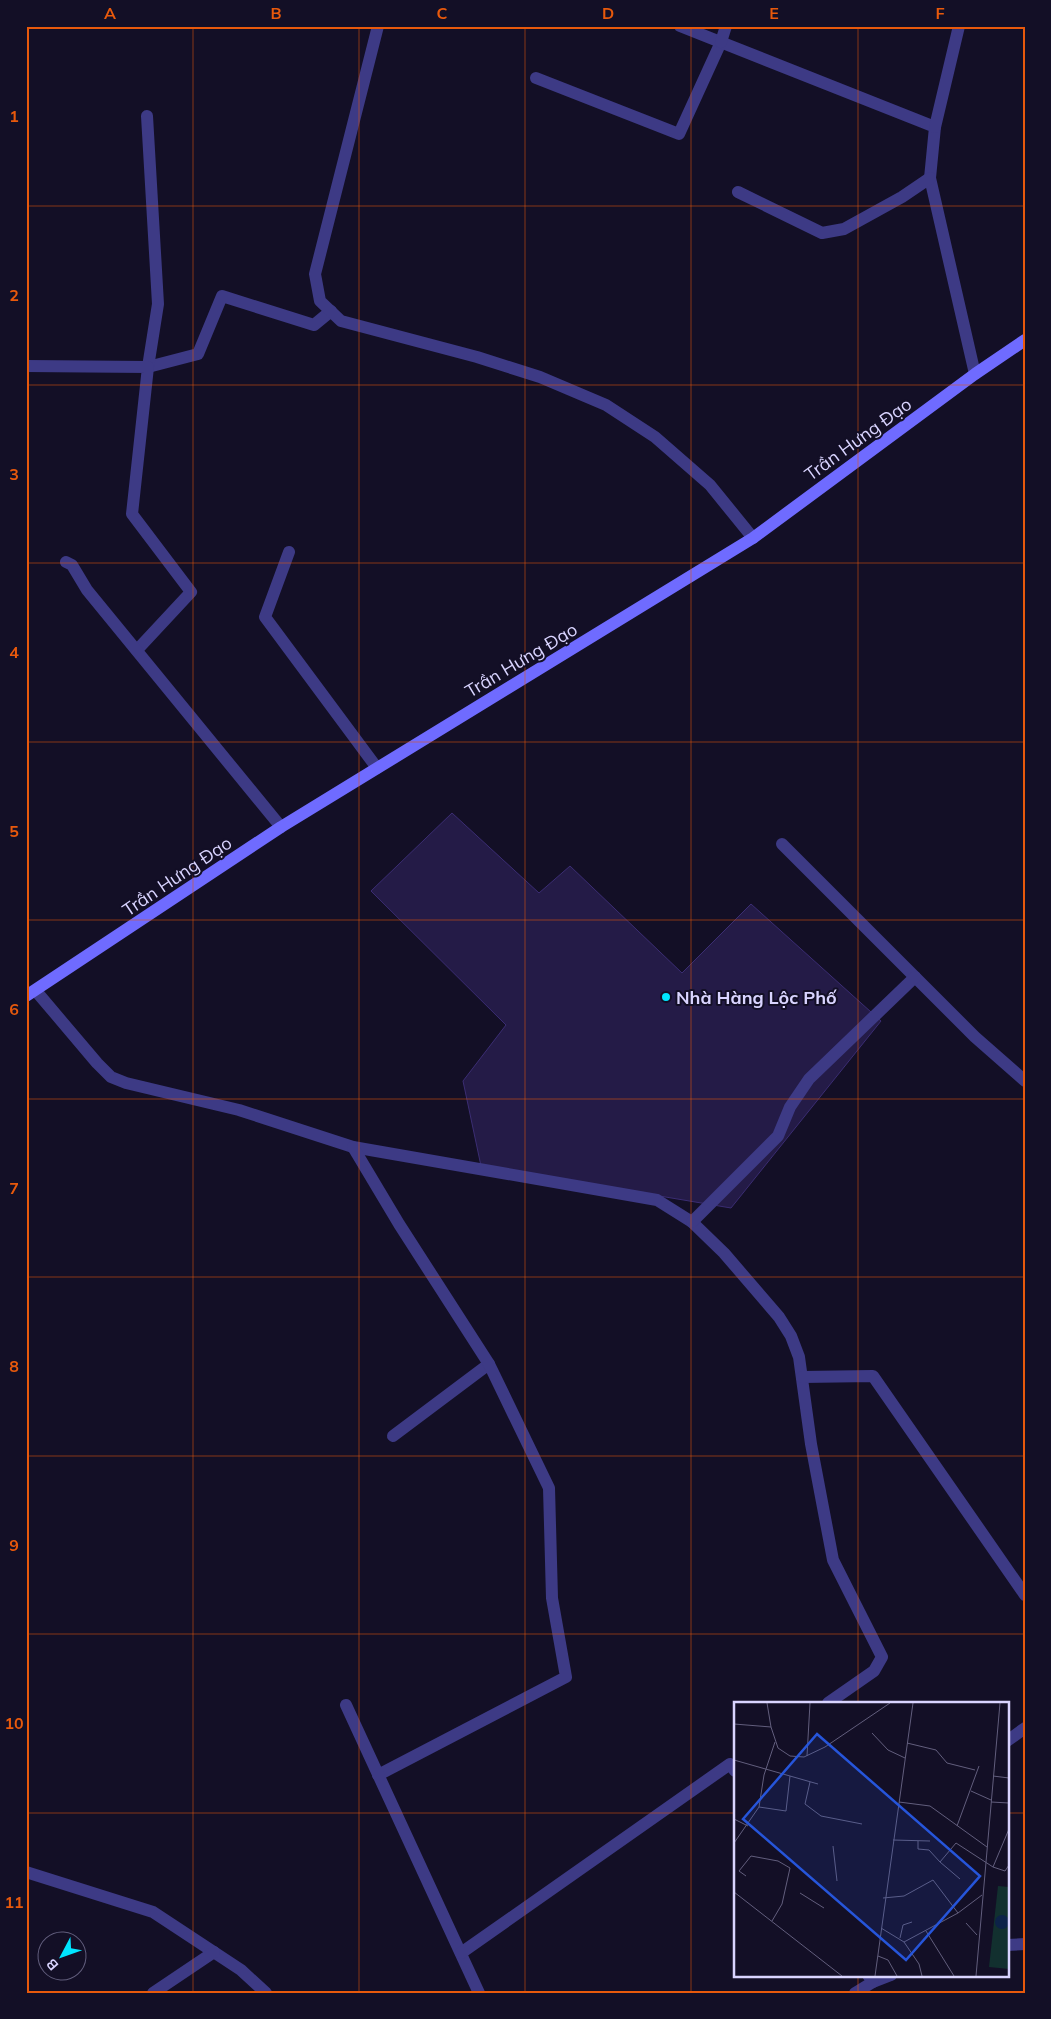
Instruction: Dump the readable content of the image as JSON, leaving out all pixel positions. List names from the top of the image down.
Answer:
{
  "streets": {
    "street": ["Trần Hưng Đạo"]
  },
  "places": ["Nhà Hàng Lộc Phố"],
  "north": "bottom left",
  "grid": {
    "columns": [
      "A",
      "B",
      "C",
      "D",
      "E",
      "F"
    ],
    "rows": [
      "1",
      "2",
      "3",
      "4",
      "5",
      "6",
      "7",
      "8",
      "9",
      "10",
      "11"
    ]
  }
}
